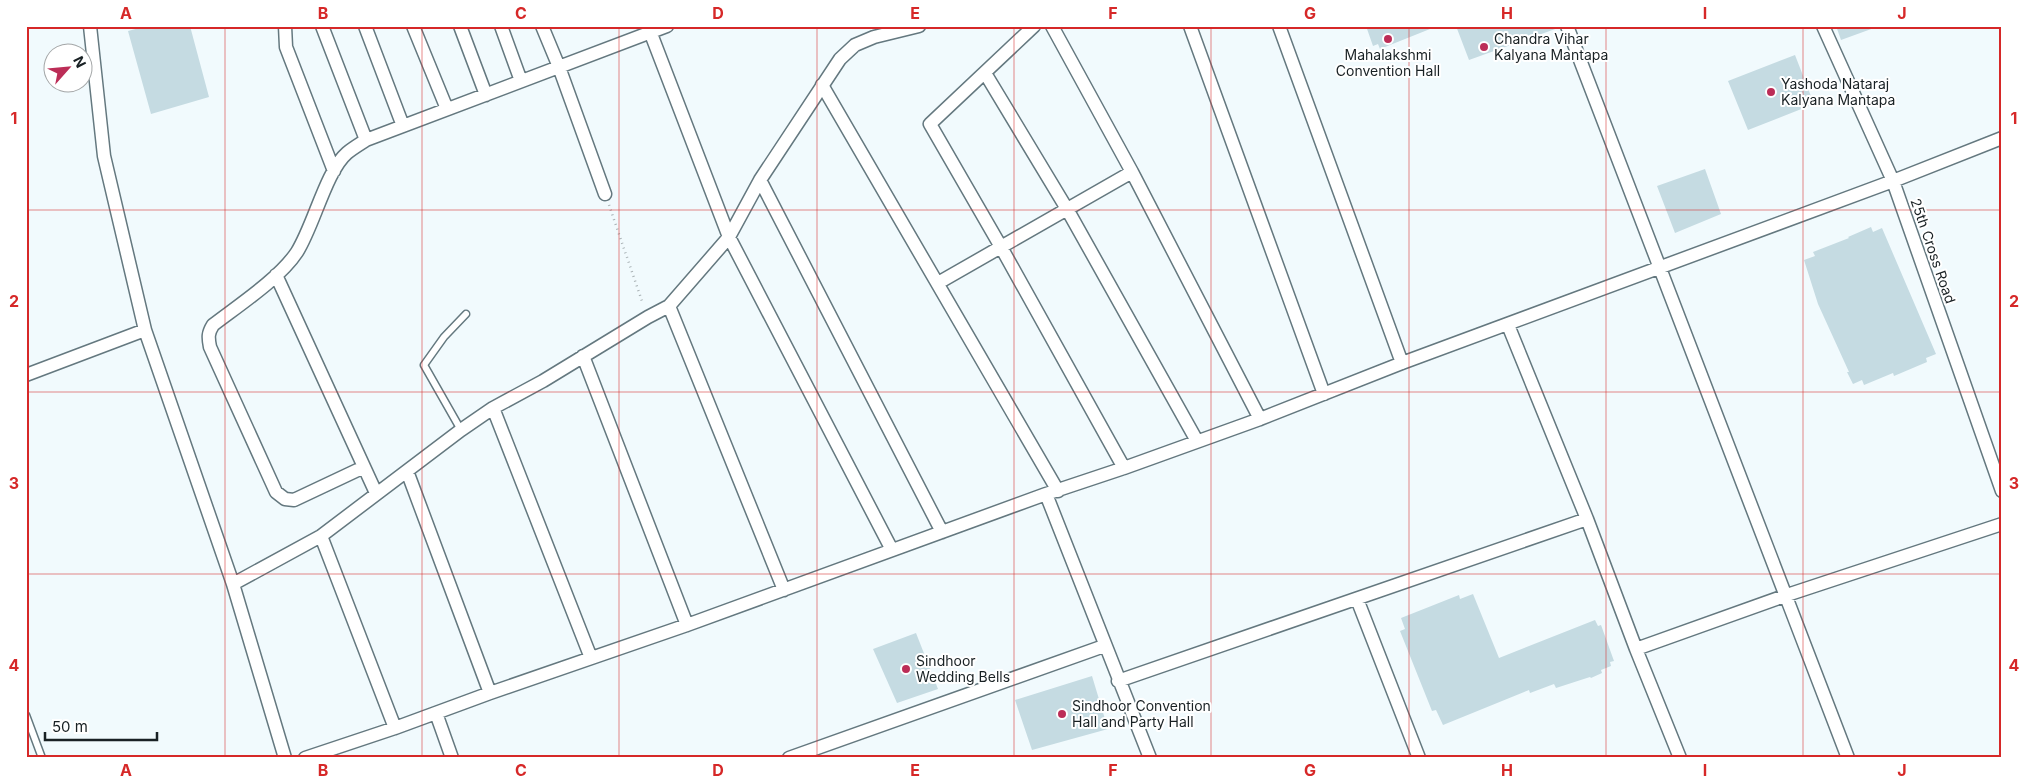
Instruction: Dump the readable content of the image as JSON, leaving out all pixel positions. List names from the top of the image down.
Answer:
{
  "streets": {
    "street": ["25th Cross Road"]
  },
  "places": [
    "Mahalakshmi Convention Hall",
    "Chandra Vihar Kalyana Mantapa",
    "Yashoda Nataraj Kalyana Mantapa",
    "Sindhoor Wedding Bells",
    "Sindhoor Convention Hall and Party Hall"
  ],
  "scale_bar": "50 m",
  "north": "top right",
  "grid": {
    "columns": [
      "A",
      "B",
      "C",
      "D",
      "E",
      "F",
      "G",
      "H",
      "I",
      "J"
    ],
    "rows": [
      "1",
      "2",
      "3",
      "4"
    ]
  }
}
